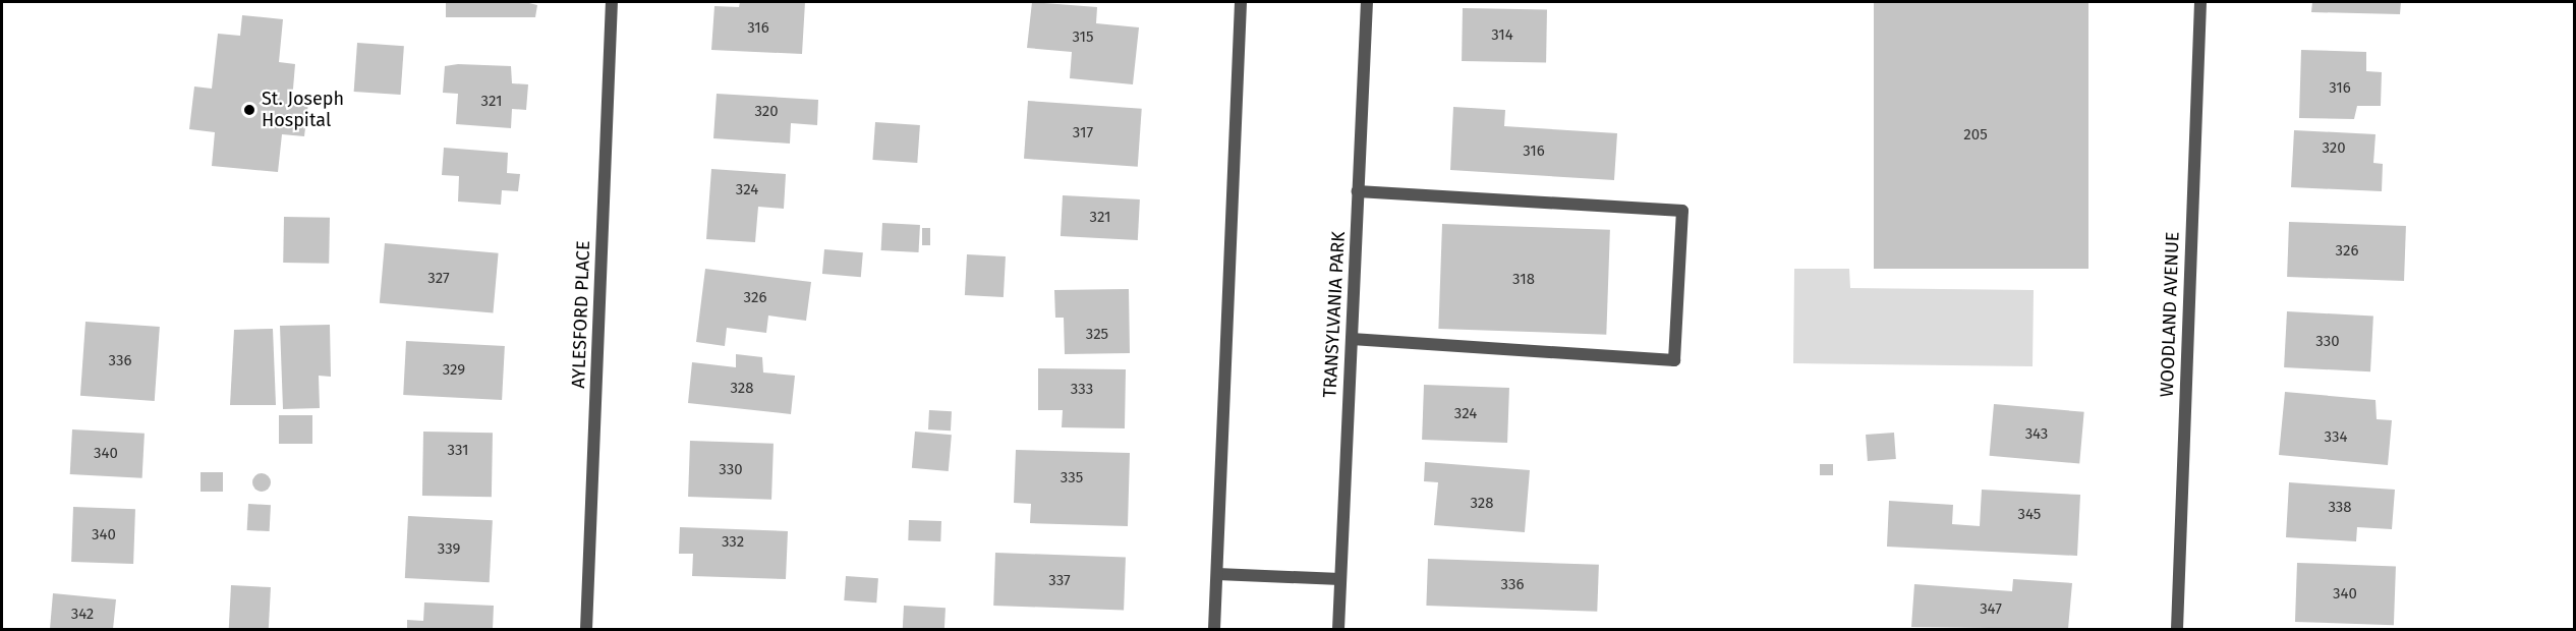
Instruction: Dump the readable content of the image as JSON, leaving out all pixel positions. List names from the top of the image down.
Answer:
{
  "streets": {
    "street": ["AYLESFORD PLACE", "TRANSYLVANIA PARK", "WOODLAND AVENUE"]
  },
  "places": ["St. Joseph Hospital"],
  "house_numbers": [
    "316",
    "314",
    "315",
    "316",
    "321",
    "320",
    "317",
    "205",
    "320",
    "316",
    "324",
    "321",
    "326",
    "327",
    "318",
    "326",
    "325",
    "330",
    "336",
    "329",
    "328",
    "333",
    "324",
    "343",
    "334",
    "331",
    "340",
    "330",
    "335",
    "328",
    "338",
    "345",
    "340",
    "332",
    "339",
    "337",
    "336",
    "340",
    "347",
    "342"
  ]
}
